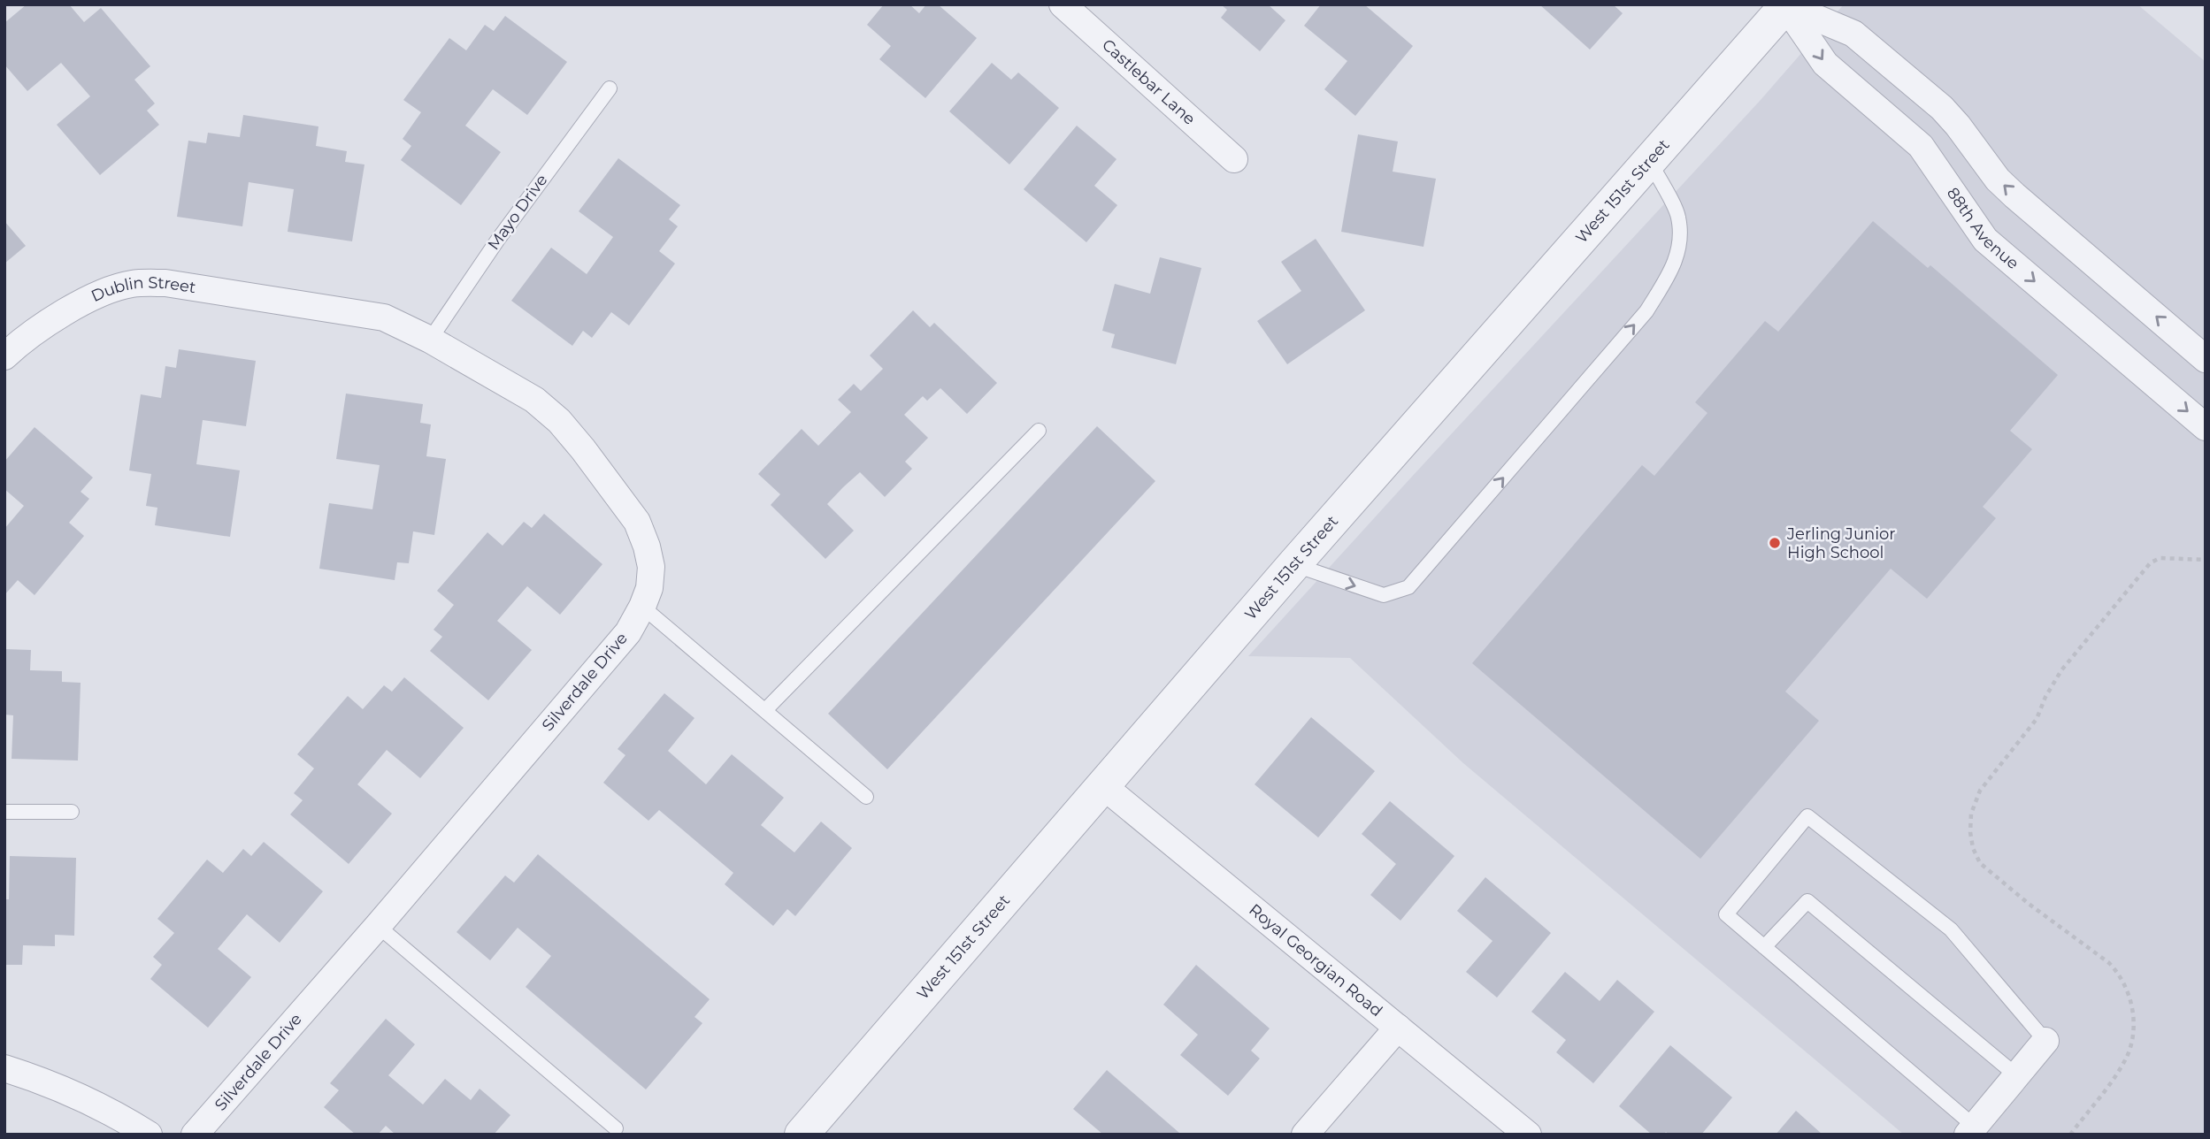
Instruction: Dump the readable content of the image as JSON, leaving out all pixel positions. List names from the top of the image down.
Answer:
{
  "streets": {
    "street": [
      "Castlebar Lane",
      "West 151st Street",
      "88th Avenue",
      "Dublin Street",
      "Silverdale Drive",
      "Royal Georgian Road"
    ],
    "lane": ["Mayo Drive"]
  },
  "crossings": [
    ["West 151st Street", "88th Avenue"],
    ["West 151st Street", "Royal Georgian Road"],
    ["Mayo Drive", "Silverdale Drive"],
    ["Dublin Street", "Silverdale Drive"]
  ],
  "places": ["Jerling Junior High School"]
}
